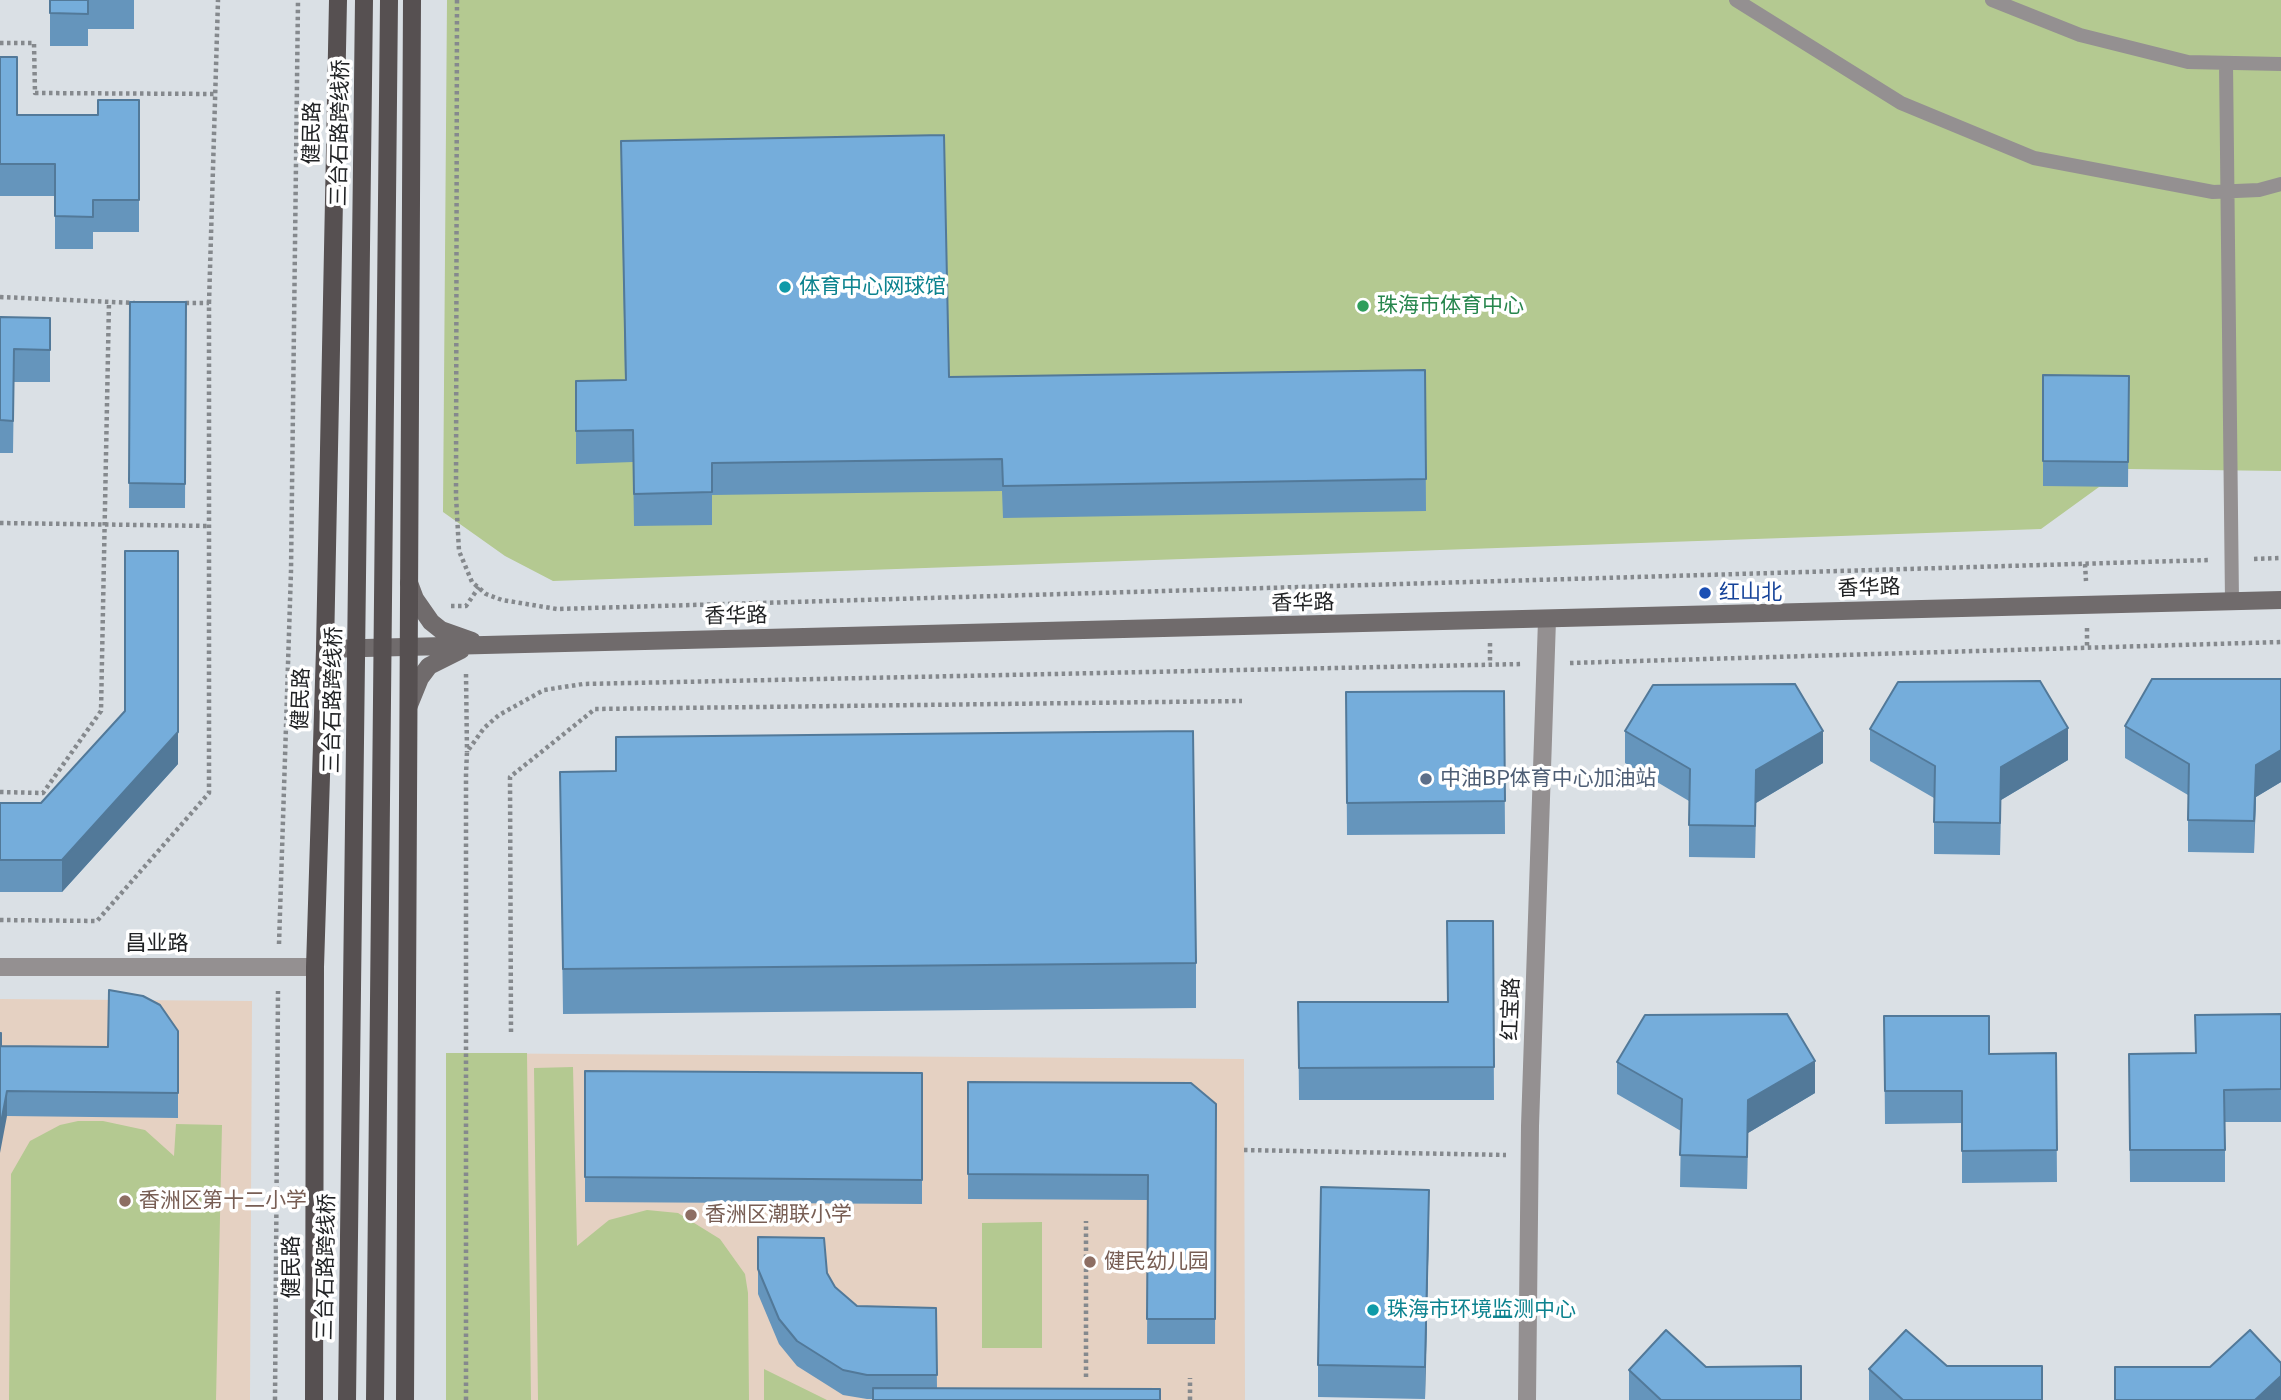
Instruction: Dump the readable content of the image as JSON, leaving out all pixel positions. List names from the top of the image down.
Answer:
{
  "streets": {
    "main road": ["健民路", "三台石路跨线桥"],
    "street": ["香华路", "昌业路", "红宝路"]
  },
  "crossings": [
    ["健民路", "香华路"],
    ["健民路", "昌业路"],
    ["香华路", "红宝路"]
  ],
  "places": [
    "体育中心网球馆",
    "珠海市体育中心",
    "红山北",
    "中油BP体育中心加油站",
    "香洲区第十二小学",
    "香洲区潮联小学",
    "健民幼儿园",
    "珠海市环境监测中心"
  ]
}
